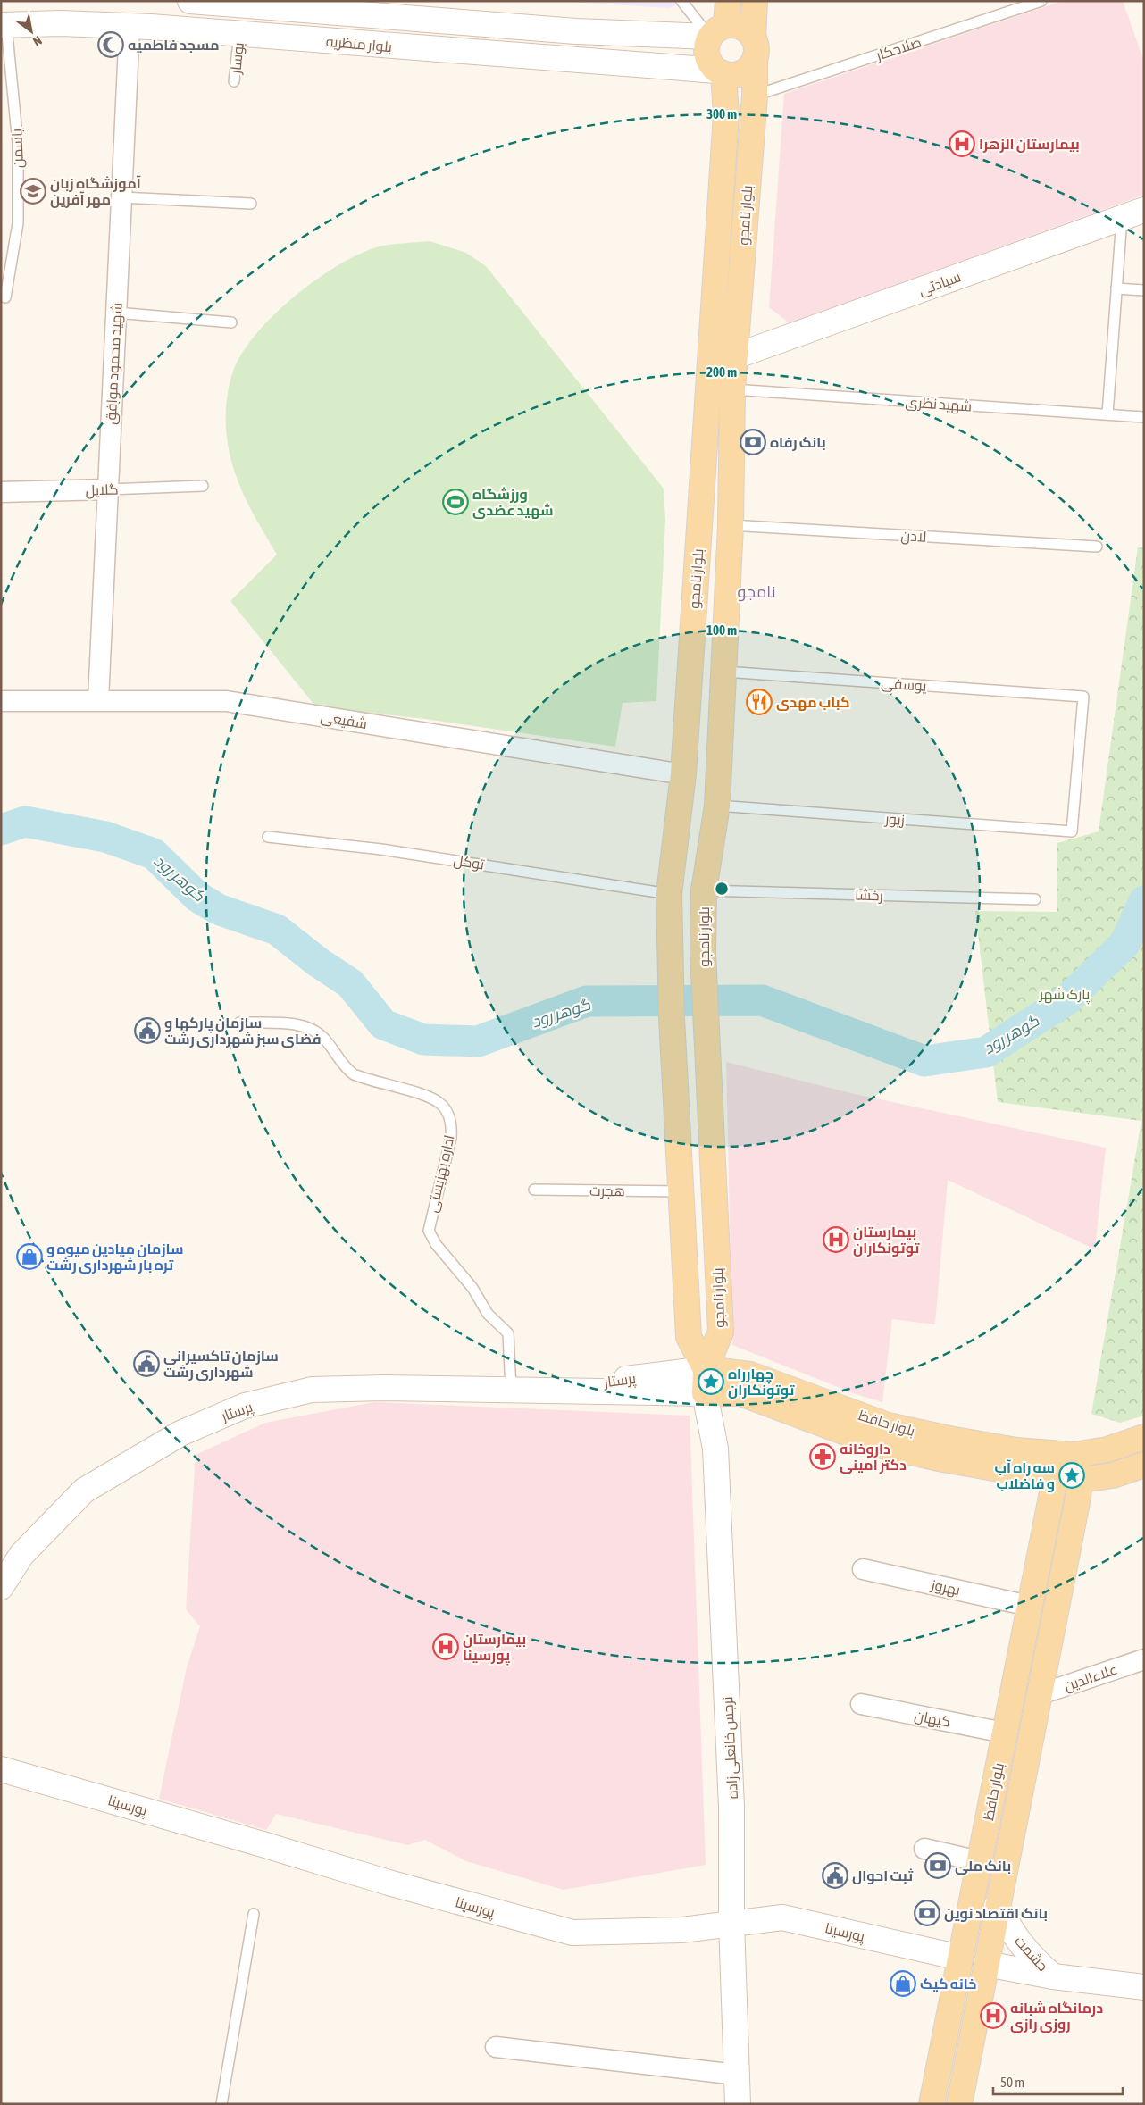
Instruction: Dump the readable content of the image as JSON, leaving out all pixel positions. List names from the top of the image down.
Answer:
{
  "streets": {
    "main road": ["بلوار نامجو", "بلوار حافظ"],
    "street": [
      "بلوار منظریه",
      "سیادتی",
      "شهید محمود موافق",
      "گلایل",
      "شفیعی",
      "پرستار",
      "بهروز",
      "علاءالدین",
      "کیهان",
      "نرجس خانعلی زاده",
      "پورسینا",
      "حشمت"
    ],
    "lane": [
      "صلاحکار",
      "بوسار",
      "یاسمن",
      "شهید نظری",
      "لادن",
      "یوسفی",
      "زیور",
      "توکل",
      "رخشا",
      "اداره بهزیستی",
      "هجرت"
    ]
  },
  "crossings": [
    ["بلوار منظریه", "بوسار"],
    ["بلوار منظریه", "یاسمن"],
    ["بلوار منظریه", "بلوار نامجو"],
    ["بلوار منظریه", "شهید محمود موافق"],
    ["صلاحکار", "بلوار نامجو"],
    ["بلوار نامجو", "سیادتی"],
    ["بلوار نامجو", "شهید نظری"],
    ["بلوار نامجو", "لادن"],
    ["بلوار نامجو", "یوسفی"],
    ["بلوار نامجو", "شفیعی"],
    ["بلوار نامجو", "زیور"],
    ["بلوار نامجو", "توکل"],
    ["بلوار نامجو", "رخشا"],
    ["بلوار نامجو", "هجرت"],
    ["بلوار نامجو", "پرستار"],
    ["بلوار نامجو", "بلوار حافظ"],
    ["شهید محمود موافق", "گلایل"],
    ["شهید محمود موافق", "شفیعی"],
    ["یوسفی", "زیور"],
    ["اداره بهزیستی", "پرستار"],
    ["پرستار", "بلوار حافظ"],
    ["پرستار", "نرجس خانعلی زاده"],
    ["بلوار حافظ", "بهروز"],
    ["بلوار حافظ", "علاءالدین"],
    ["بلوار حافظ", "کیهان"],
    ["بلوار حافظ", "نرجس خانعلی زاده"],
    ["بلوار حافظ", "پورسینا"],
    ["بلوار حافظ", "حشمت"],
    ["نرجس خانعلی زاده", "پورسینا"]
  ],
  "districts": ["نامجو"],
  "water": ["گوهر رود"],
  "parks": ["پارک شهر"],
  "places": {
    "mosque": ["مسجد فاطمیه"],
    "hospital": [
      "بیمارستان الزهرا",
      "بیمارستان توتونکاران",
      "بیمارستان پورسینا",
      "درمانگاه شبانه روزی رازی"
    ],
    "school or university": ["آموزشگاه زبان مهر آفرین"],
    "bank": ["بانک رفاه", "بانک ملی", "بانک اقتصاد نوین"],
    "sports": ["ورزشگاه شهید عضدی"],
    "restaurant": ["کباب مهدی"],
    "public building": ["سازمان پارکها و فضای سبز شهرداری رشت", "سازمان تاکسیرانی شهرداری رشت", "ثبت احوال"],
    "shop": ["سازمان میادین میوه و تره بار شهرداری رشت", "خانه کیک"],
    "place": ["چهارراه توتونکاران", "سه راه آب و فاضلاب"],
    "pharmacy": ["داروخانه دکتر امینی"]
  },
  "scale_bar": "50 m",
  "north": "bottom right",
  "rings": ["300 m", "200 m", "100 m"]
}
